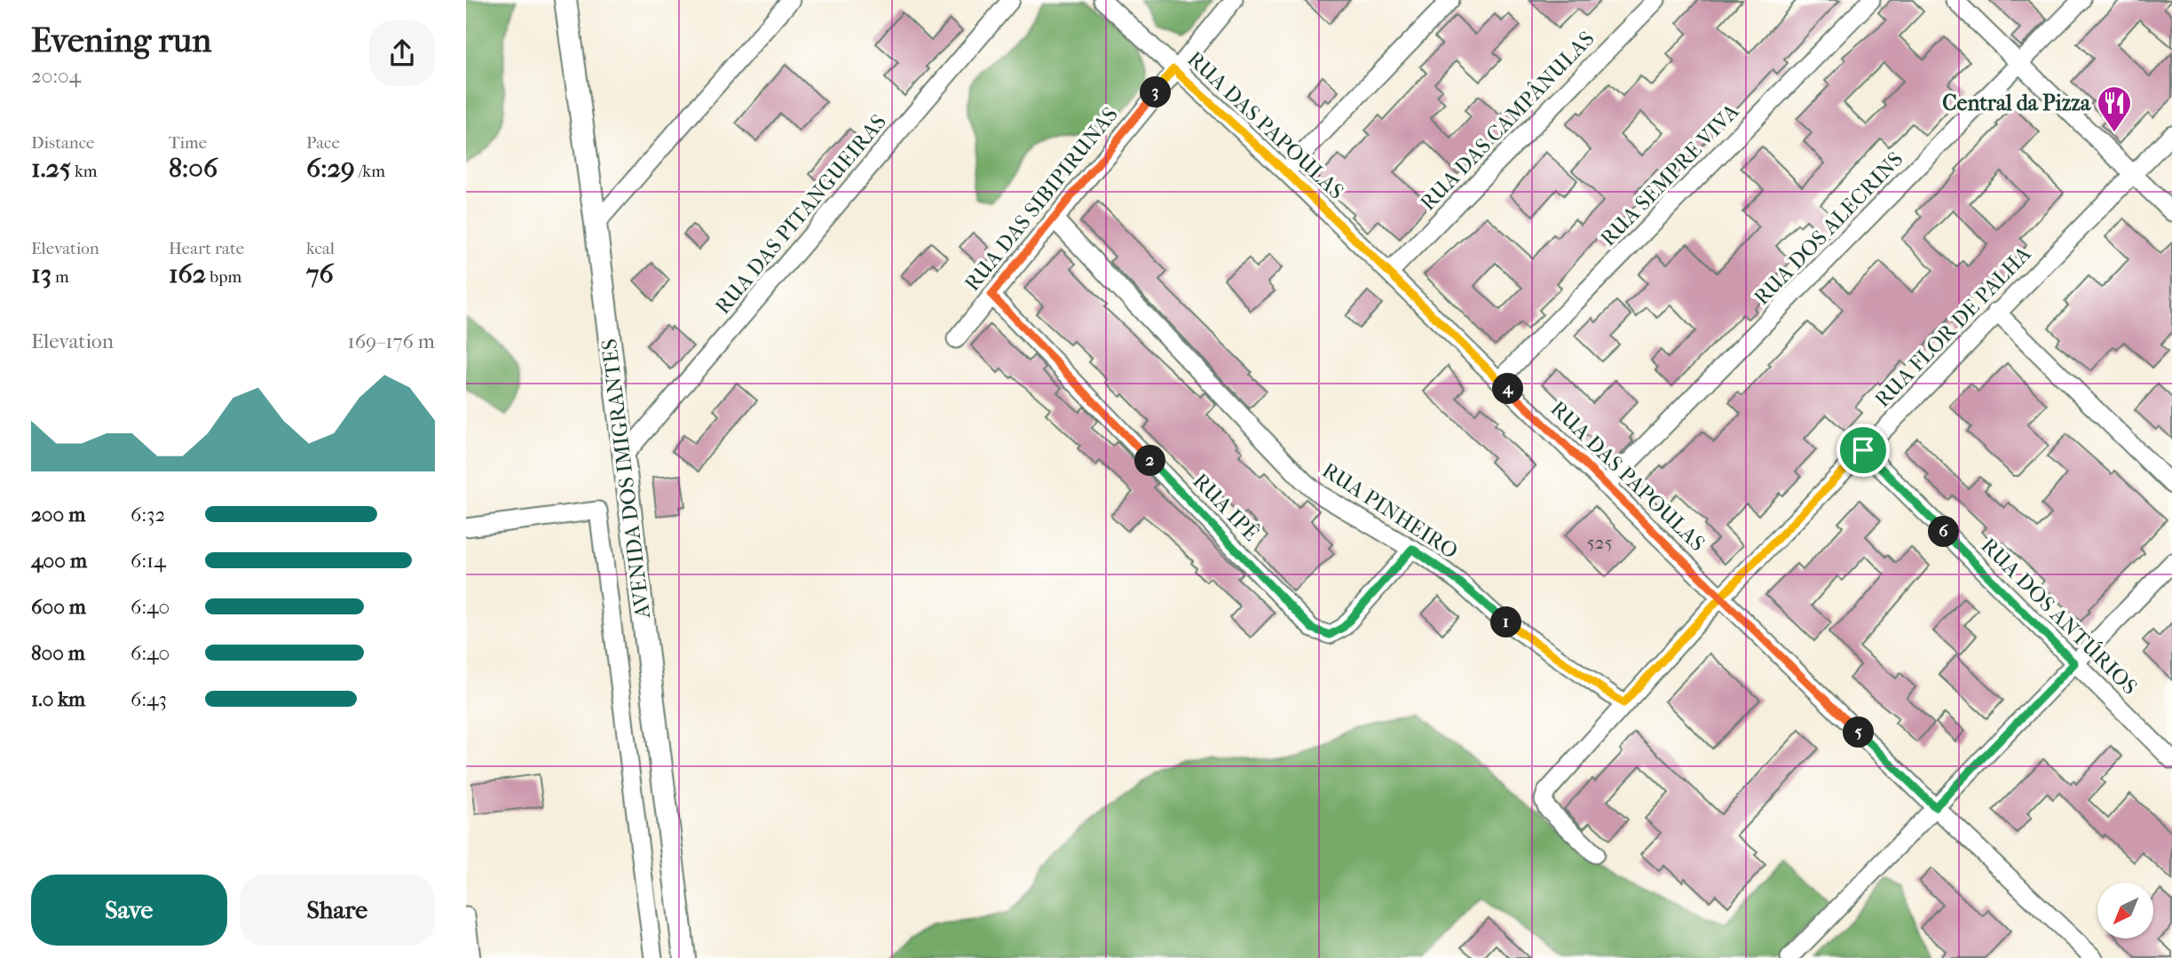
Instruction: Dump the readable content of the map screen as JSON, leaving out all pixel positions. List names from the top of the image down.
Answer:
{
  "streets": {
    "street": [
      "RUA DAS CAMPÂNULAS",
      "RUA DAS PAPOULAS",
      "RUA SEMPRE VIVA",
      "RUA DAS SIBIPIRUNAS",
      "RUA DAS PITANGUEIRAS",
      "RUA DOS ALECRINS",
      "RUA FLOR DE PALHA",
      "AVENIDA DOS IMIGRANTES",
      "RUA IPÊ",
      "RUA PINHEIRO",
      "RUA DOS ANTÚRIOS"
    ]
  },
  "crossings": [
    ["RUA DAS CAMPÂNULAS", "RUA DAS PAPOULAS"],
    ["RUA DAS PAPOULAS", "RUA SEMPRE VIVA"],
    ["RUA DAS PAPOULAS", "RUA DAS SIBIPIRUNAS"],
    ["RUA DAS PAPOULAS", "RUA DOS ALECRINS"],
    ["RUA DAS PAPOULAS", "RUA FLOR DE PALHA"],
    ["RUA DAS SIBIPIRUNAS", "RUA IPÊ"],
    ["RUA DAS SIBIPIRUNAS", "RUA PINHEIRO"],
    ["RUA DAS PITANGUEIRAS", "AVENIDA DOS IMIGRANTES"],
    ["RUA FLOR DE PALHA", "RUA PINHEIRO"],
    ["RUA FLOR DE PALHA", "RUA DOS ANTÚRIOS"],
    ["RUA IPÊ", "RUA PINHEIRO"]
  ],
  "places": {
    "restaurant": ["Central da Pizza"]
  },
  "house_numbers": ["525"],
  "north": "bottom left",
  "page": {
    "heading": ["Evening run", "20:04"],
    "pins": [
      "3",
      "4",
      "2",
      "6",
      "1",
      "5"
    ],
    "stats": [
      ["Distance", "1.25 km"],
      ["Time", "8:06"],
      ["Pace", "6:29 /km"],
      ["Elevation", "13 m"],
      ["Heart rate", "162 bpm"],
      ["kcal", "76"]
    ],
    "chart": ["Elevation", "169–176 m"],
    "list": [
      {
        "name": "200 m",
        "note": "6:32"
      },
      {
        "name": "400 m",
        "note": "6:14"
      },
      {
        "name": "600 m",
        "note": "6:40"
      },
      {
        "name": "800 m",
        "note": "6:40"
      },
      {
        "name": "1.0 km",
        "note": "6:43"
      }
    ],
    "buttons": ["Save", "Share"]
  }
}
